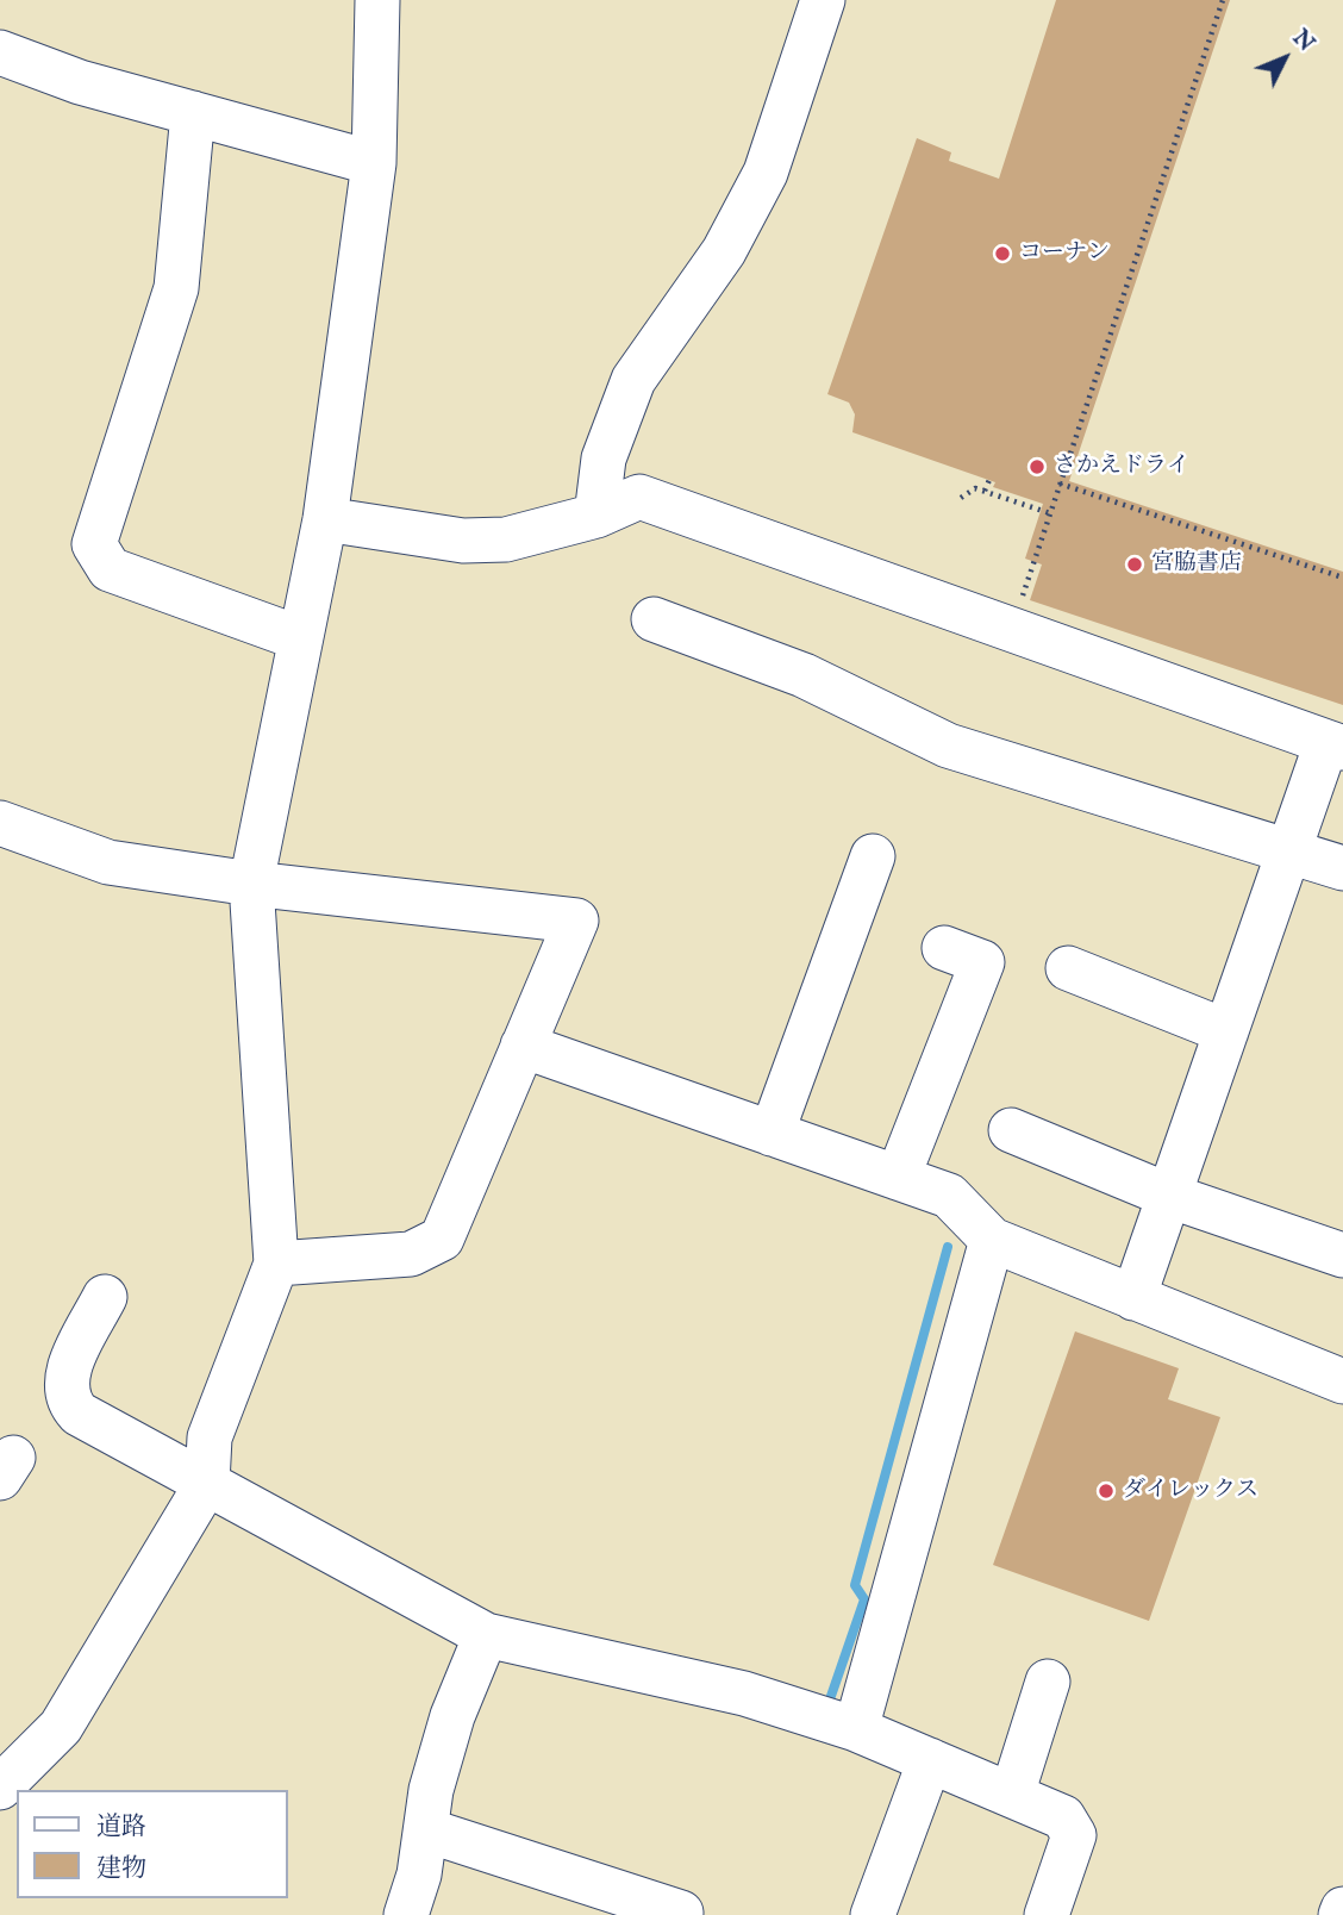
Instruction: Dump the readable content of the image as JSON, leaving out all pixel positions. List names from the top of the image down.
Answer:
{
  "places": [
    "コーナン",
    "さかえドライ",
    "宮脇書店",
    "ダイレックス"
  ],
  "legend": ["道路", "建物"],
  "north": "top right"
}
